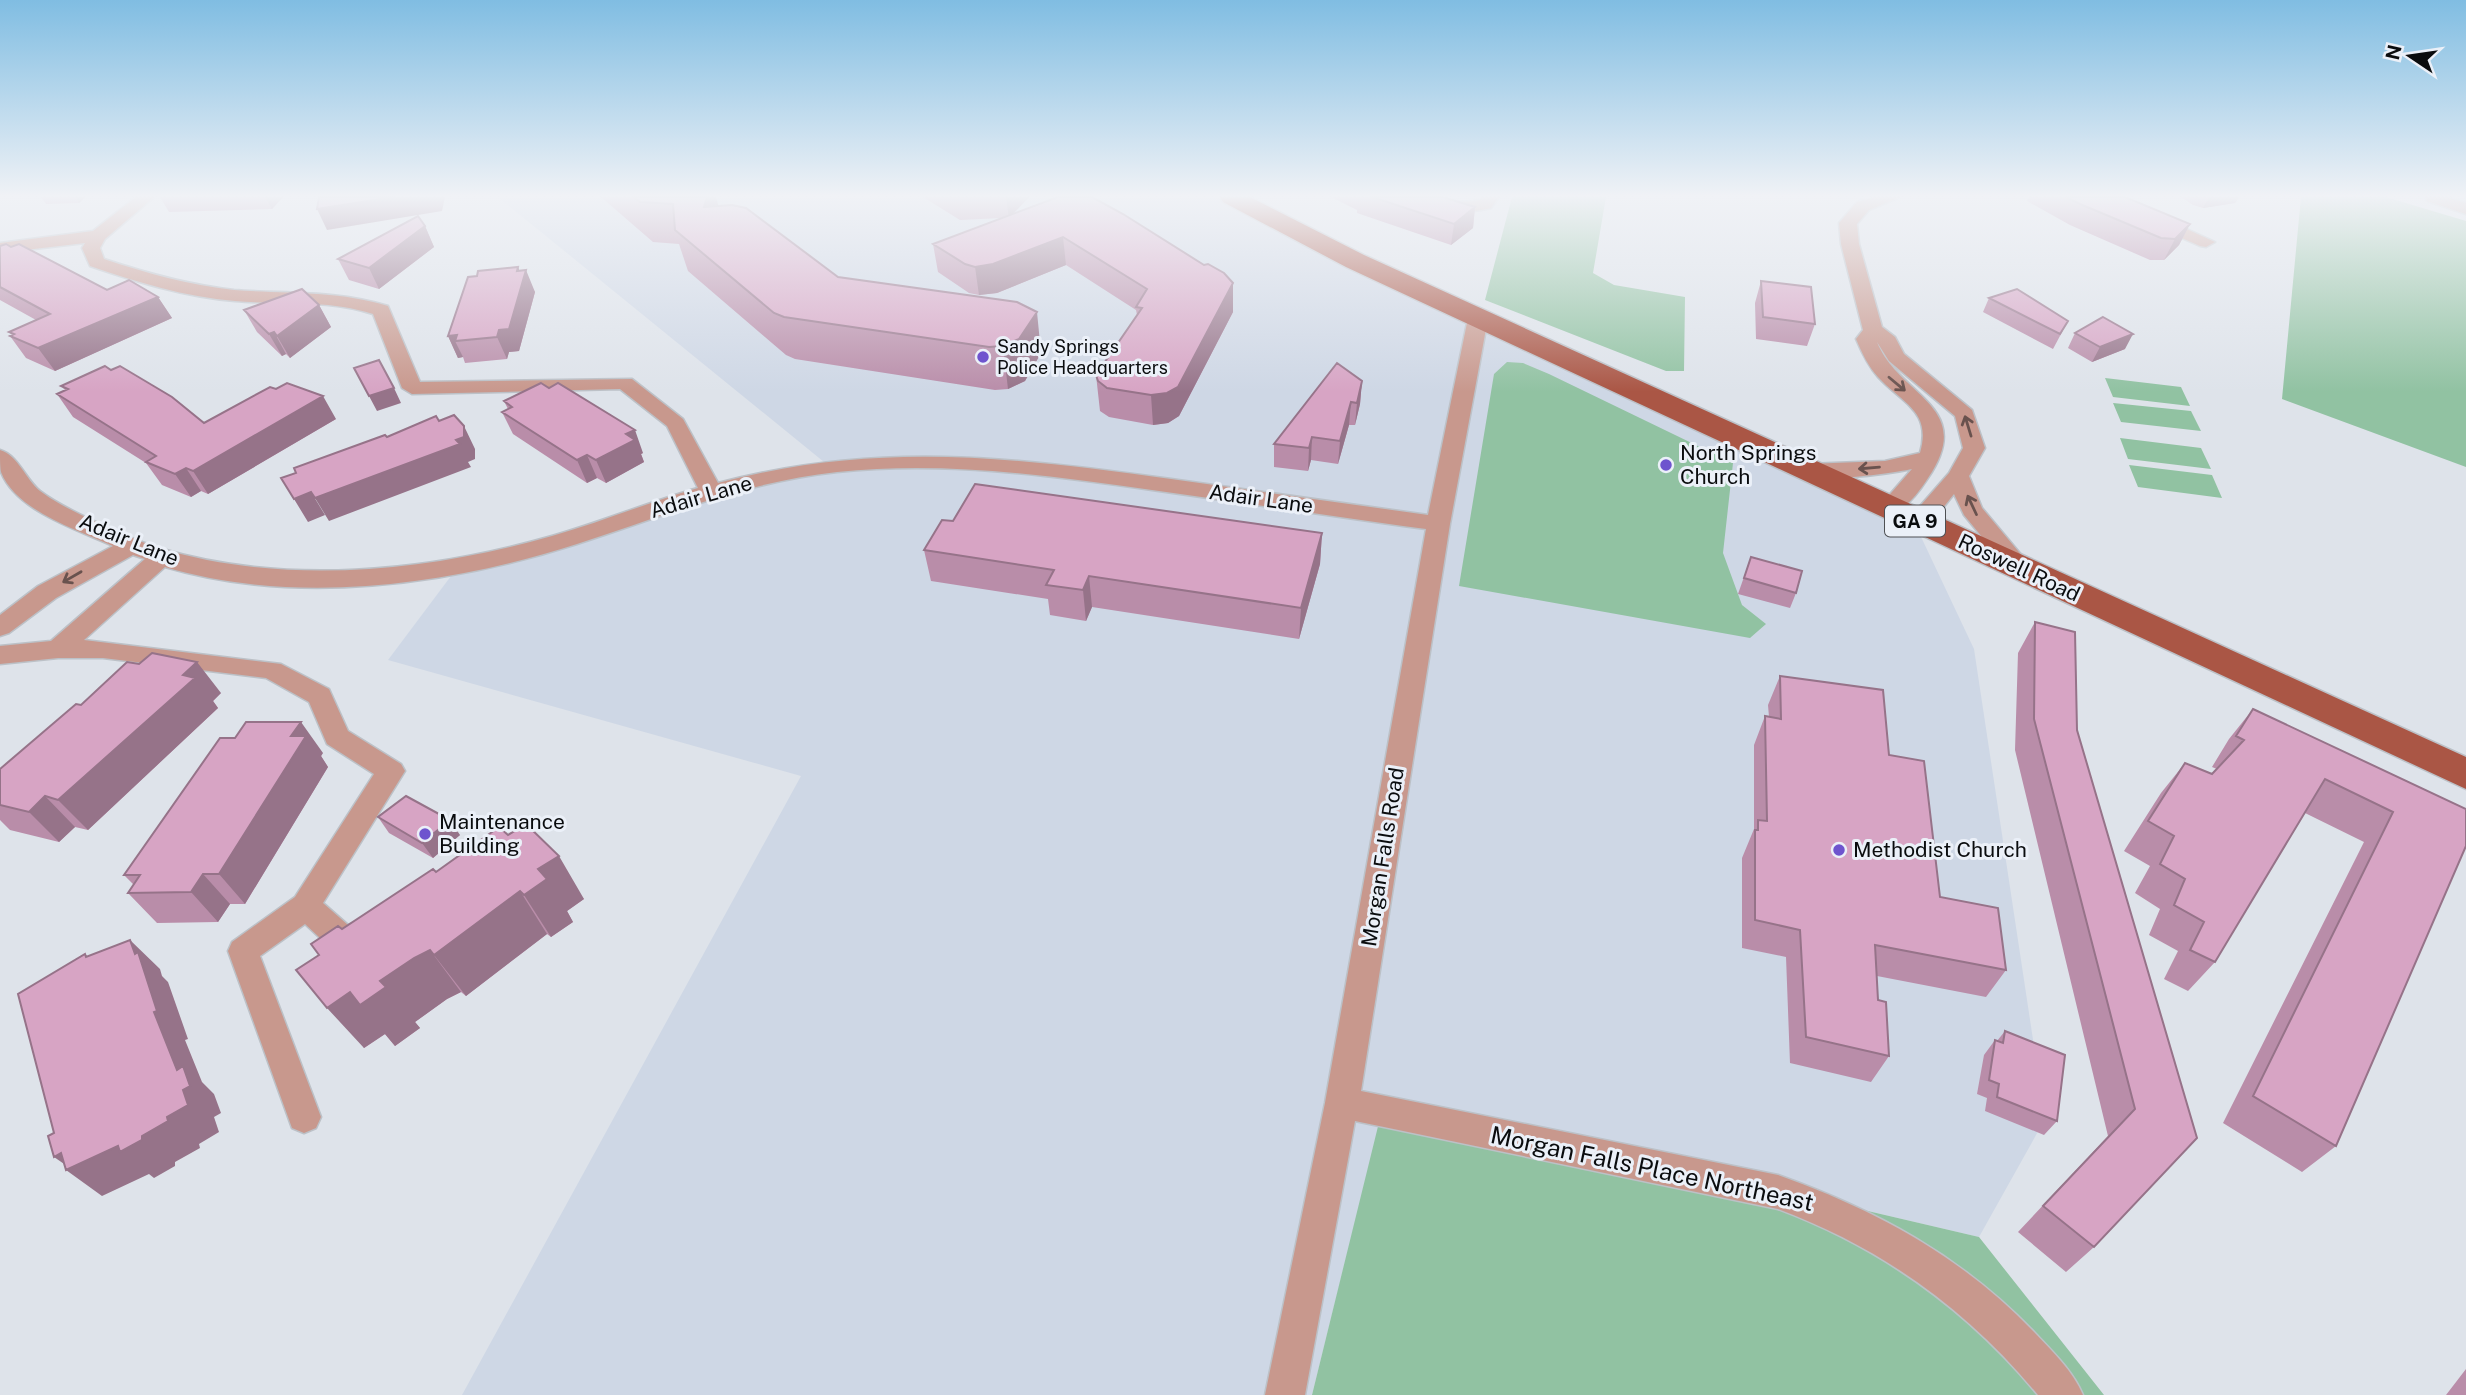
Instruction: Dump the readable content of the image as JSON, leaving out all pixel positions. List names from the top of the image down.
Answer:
{
  "streets": {
    "main road": ["GA 9", "Roswell Road"],
    "street": ["Adair Lane", "Morgan Falls Road", "Morgan Falls Place Northeast"]
  },
  "crossings": [
    ["Adair Lane", "Morgan Falls Road"],
    ["Roswell Road", "Morgan Falls Road"],
    ["Morgan Falls Road", "Morgan Falls Place Northeast"]
  ],
  "places": [
    "Sandy Springs Police Headquarters",
    "North Springs Church",
    "Maintenance Building",
    "Methodist Church"
  ],
  "north": "left"
}
